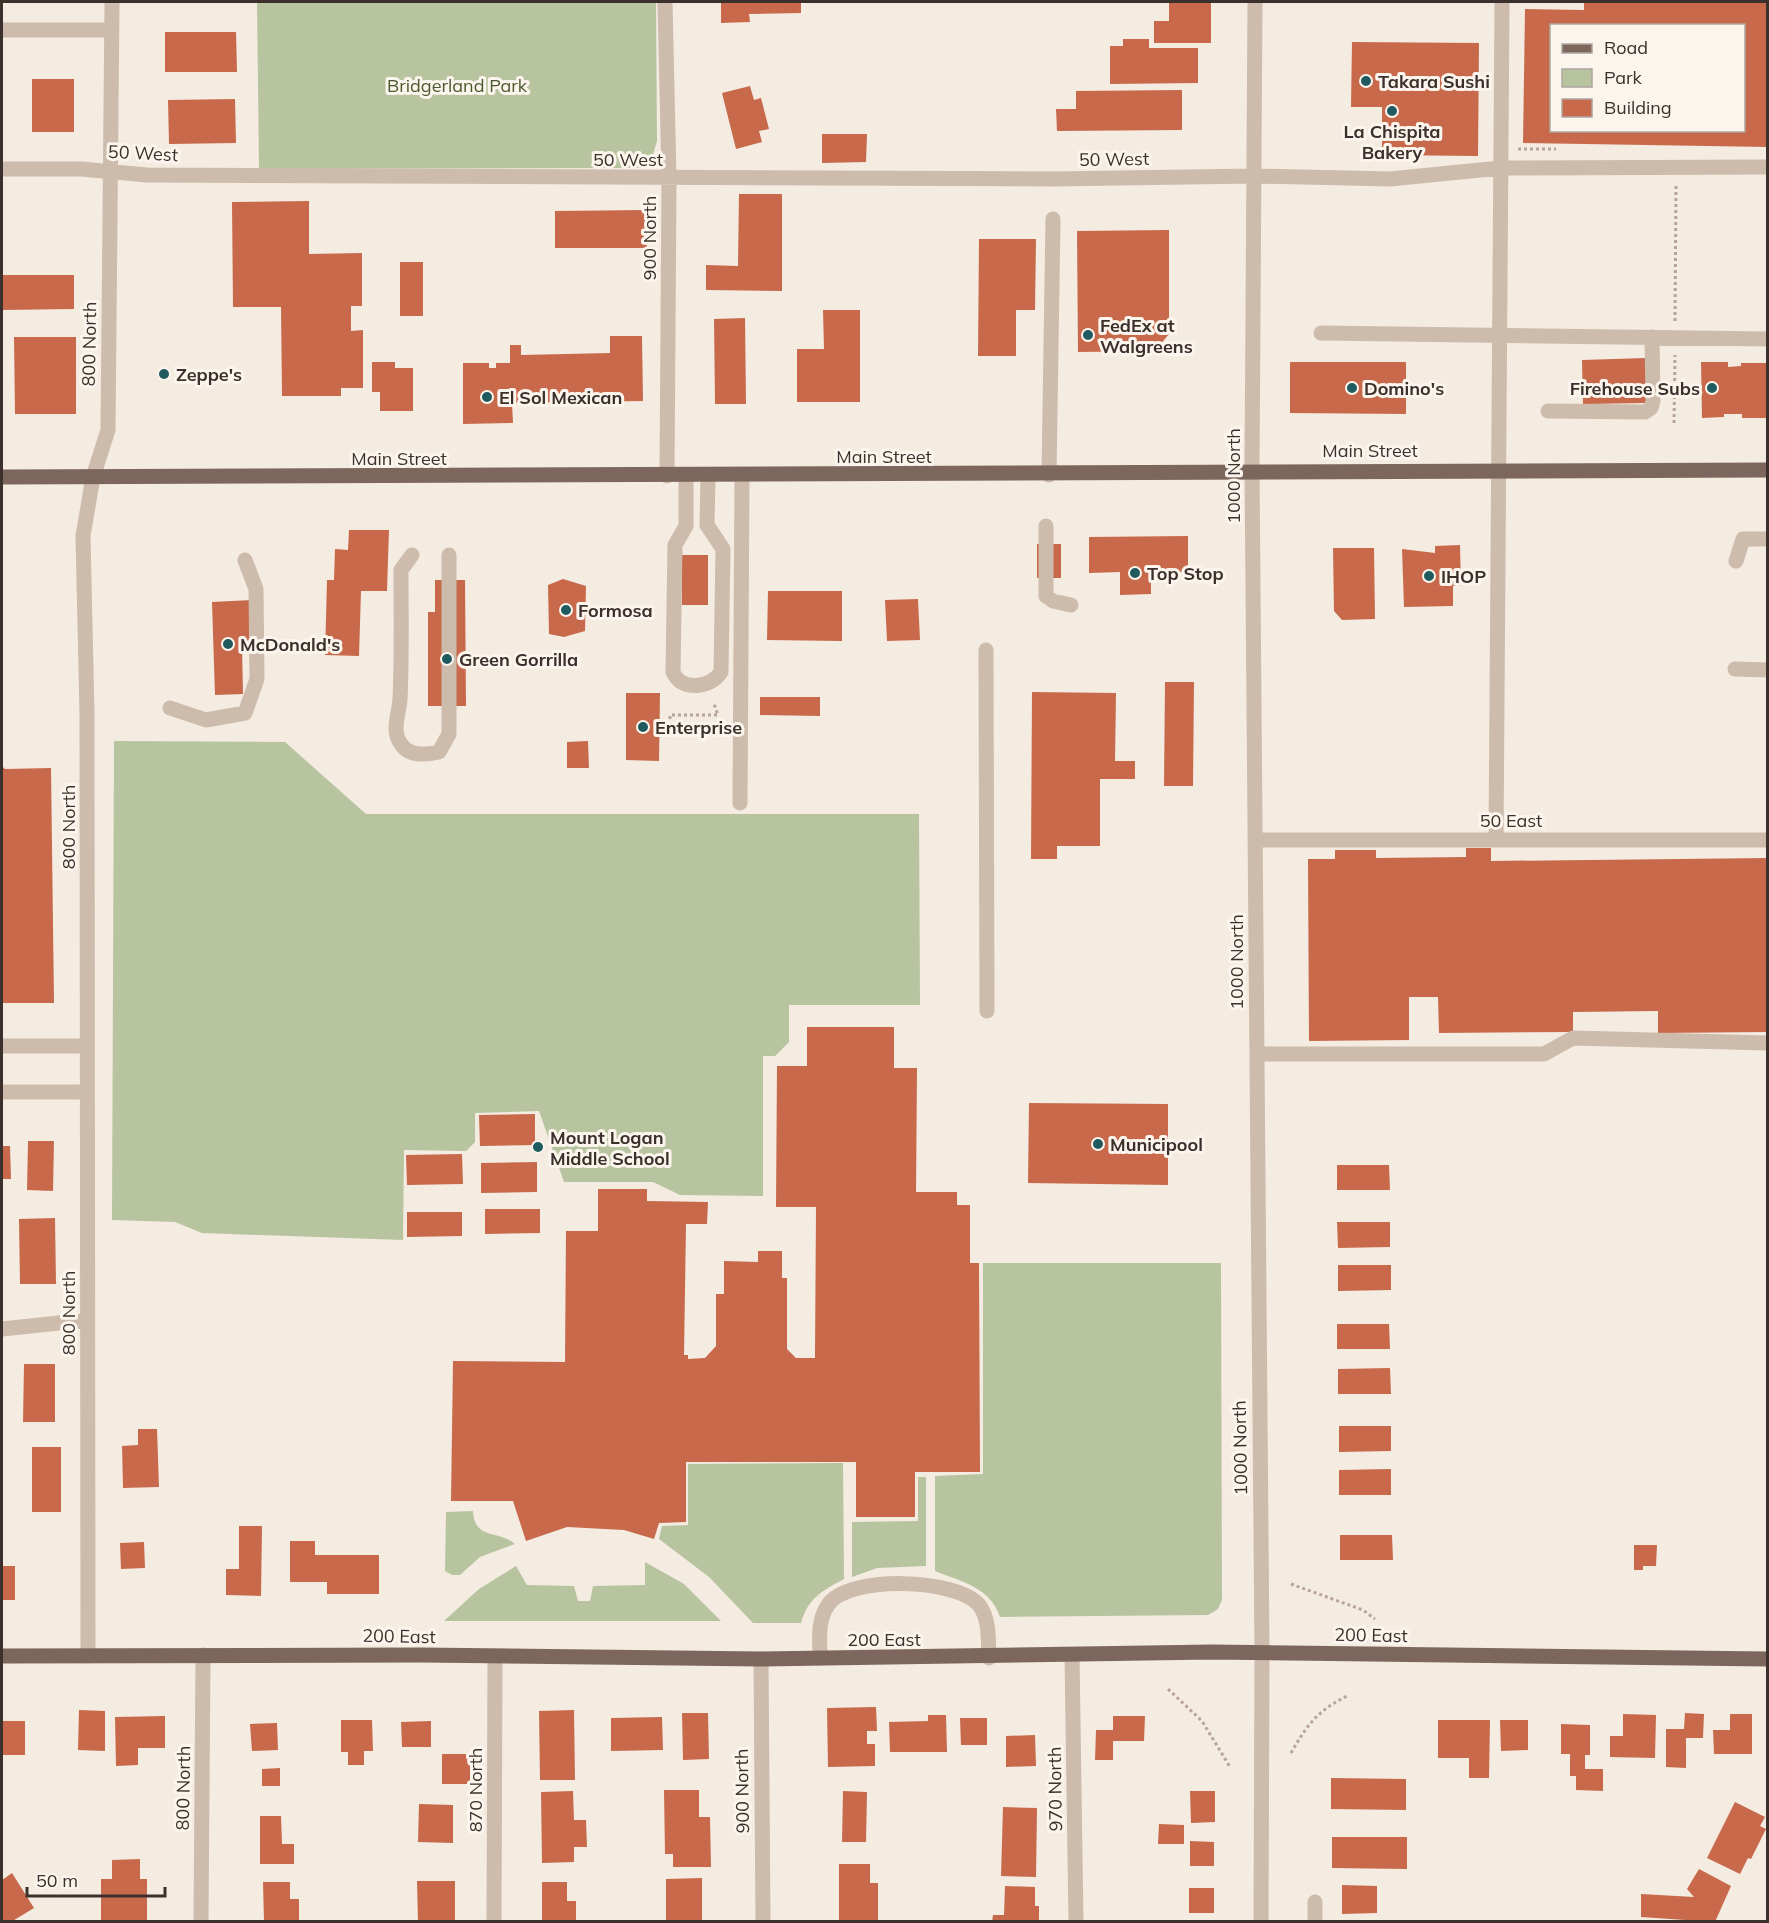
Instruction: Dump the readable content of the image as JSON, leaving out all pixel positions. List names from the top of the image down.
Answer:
{
  "streets": {
    "main road": ["Main Street", "200 East"],
    "street": [
      "50 West",
      "900 North",
      "800 North",
      "1000 North",
      "50 East",
      "970 North",
      "870 North"
    ]
  },
  "crossings": [
    ["50 West", "900 North"],
    ["50 West", "800 North"],
    ["50 West", "1000 North"],
    ["900 North", "Main Street"],
    ["900 North", "200 East"],
    ["800 North", "Main Street"],
    ["800 North", "200 East"],
    ["Main Street", "1000 North"],
    ["1000 North", "50 East"],
    ["1000 North", "200 East"],
    ["200 East", "970 North"],
    ["200 East", "870 North"]
  ],
  "parks": ["Bridgerland Park"],
  "places": [
    "Takara Sushi",
    "La Chispita Bakery",
    "FedEx at Walgreens",
    "Zeppe's",
    "Domino's",
    "Firehouse Subs",
    "El Sol Mexican",
    "Top Stop",
    "IHOP",
    "Formosa",
    "McDonald's",
    "Green Gorrilla",
    "Enterprise",
    "Municipool",
    "Mount Logan Middle School"
  ],
  "legend": ["Road", "Park", "Building"],
  "scale_bar": "50 m"
}
